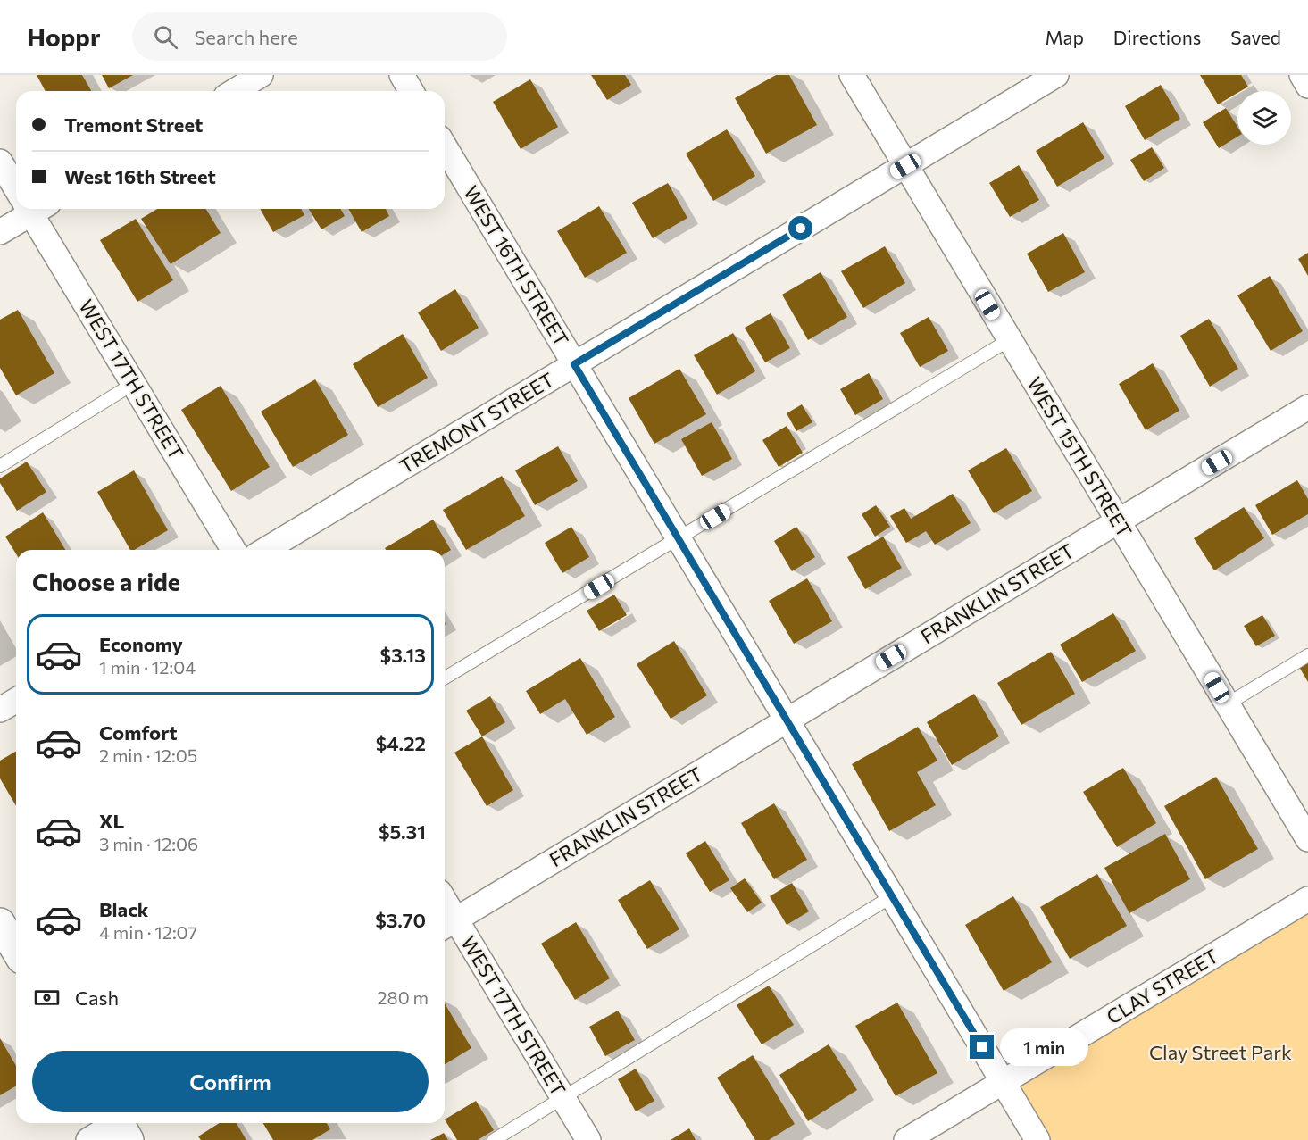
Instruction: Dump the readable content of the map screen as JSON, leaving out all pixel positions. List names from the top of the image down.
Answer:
{
  "streets": {
    "street": [
      "WEST 16TH STREET",
      "WEST 17TH STREET",
      "TREMONT STREET",
      "WEST 15TH STREET",
      "FRANKLIN STREET",
      "CLAY STREET"
    ]
  },
  "crossings": [
    ["WEST 16TH STREET", "TREMONT STREET"],
    ["WEST 16TH STREET", "FRANKLIN STREET"],
    ["WEST 16TH STREET", "CLAY STREET"],
    ["WEST 17TH STREET", "FRANKLIN STREET"],
    ["TREMONT STREET", "WEST 15TH STREET"],
    ["WEST 15TH STREET", "FRANKLIN STREET"]
  ],
  "parks": ["Clay Street Park"],
  "page": {
    "header": "Hoppr",
    "search": "Search here",
    "nav": ["Map", "Directions", "Saved"],
    "banner": ["Tremont Street", "West 16th Street"],
    "heading": "Choose a ride",
    "list": [
      {
        "name": "Economy",
        "note": "1 min · 12:04",
        "value": "$3.13"
      },
      {
        "name": "Comfort",
        "note": "2 min · 12:05",
        "value": "$4.22"
      },
      {
        "name": "XL",
        "note": "3 min · 12:06",
        "value": "$5.31"
      },
      {
        "name": "Black",
        "note": "4 min · 12:07",
        "value": "$3.70"
      }
    ],
    "pay": ["Cash", "280 m"],
    "bubble": "1 min",
    "buttons": "Confirm"
  }
}
